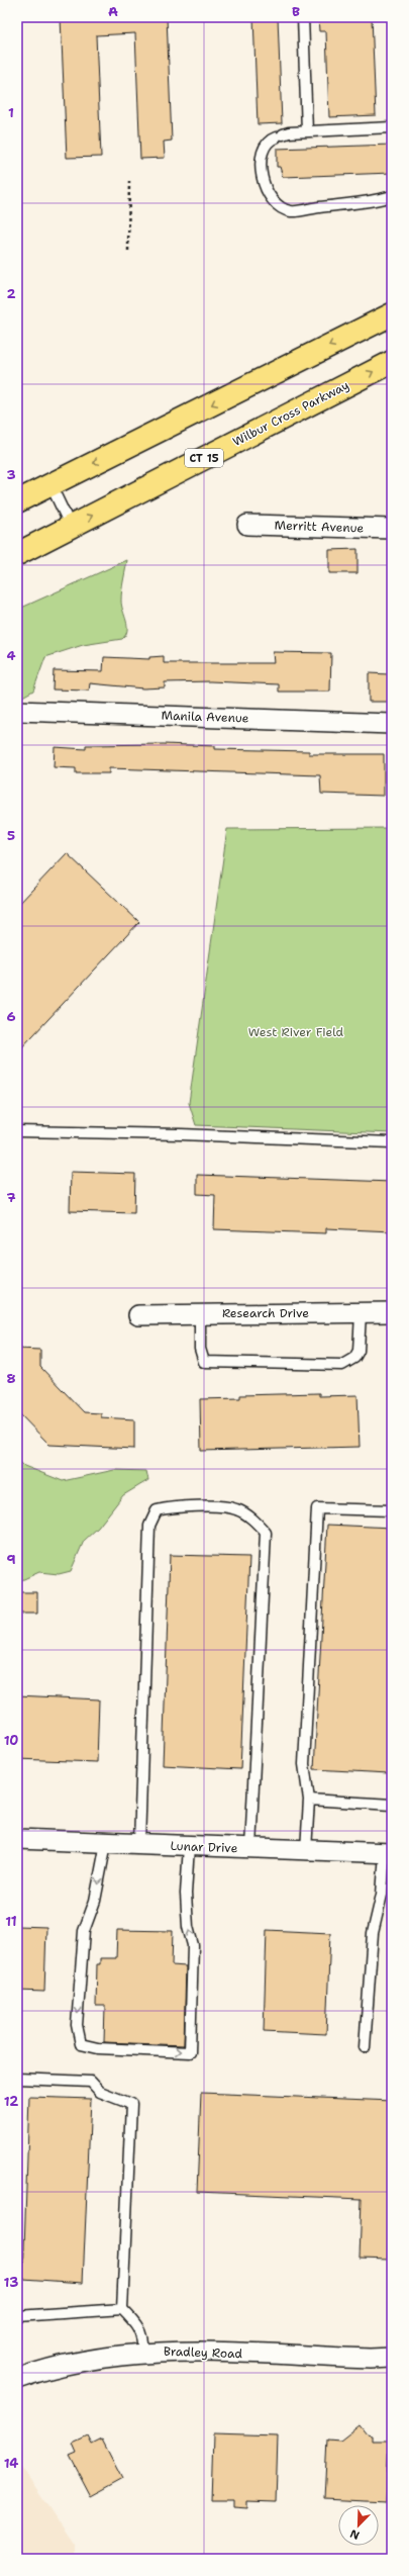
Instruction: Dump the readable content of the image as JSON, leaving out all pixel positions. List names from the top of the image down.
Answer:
{
  "streets": {
    "highway": ["Wilbur Cross Parkway", "CT 15"],
    "street": [
      "Merritt Avenue",
      "Manila Avenue",
      "Research Drive",
      "Lunar Drive",
      "Bradley Road"
    ]
  },
  "parks": ["West River Field"],
  "north": "bottom left",
  "grid": {
    "columns": ["A", "B"],
    "rows": [
      "1",
      "2",
      "3",
      "4",
      "5",
      "6",
      "7",
      "8",
      "9",
      "10",
      "11",
      "12",
      "13",
      "14"
    ]
  }
}
